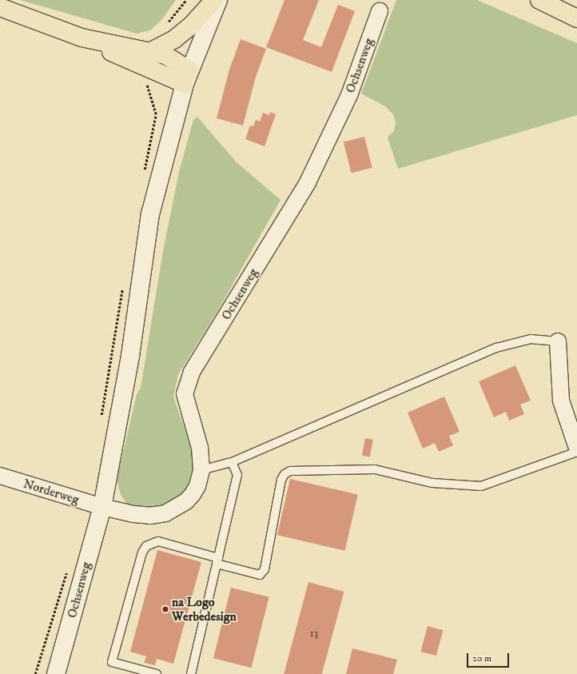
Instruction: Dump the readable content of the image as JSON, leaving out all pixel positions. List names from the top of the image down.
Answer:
{
  "streets": {
    "main road": ["Ochsenweg"],
    "street": ["Norderweg"]
  },
  "crossings": [
    ["Ochsenweg", "Norderweg"]
  ],
  "places": ["na Logo Werbedesign"],
  "house_numbers": ["13"],
  "scale_bar": "20 m"
}
